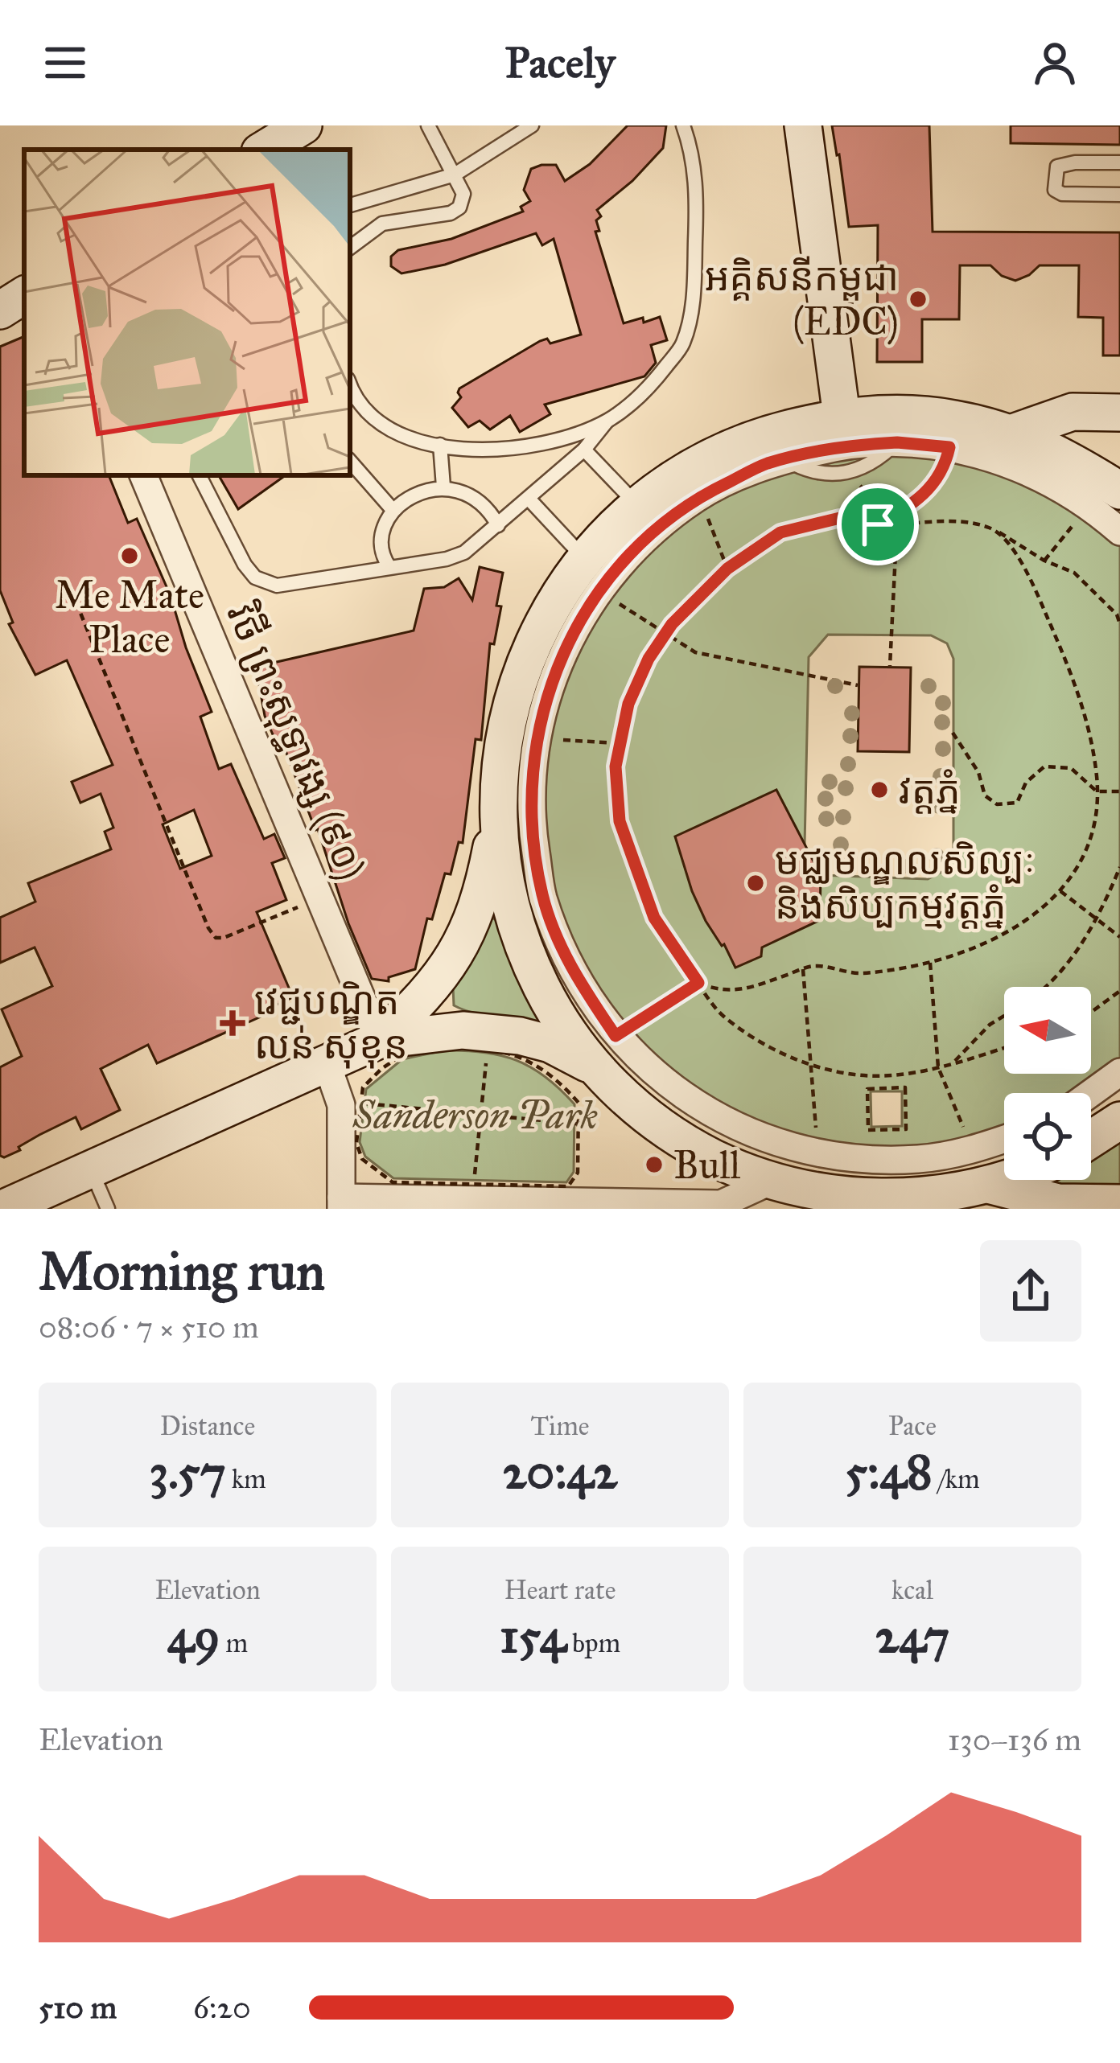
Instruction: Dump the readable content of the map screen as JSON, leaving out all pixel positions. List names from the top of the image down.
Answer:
{
  "streets": {
    "street": ["វិថី ព្រះសុទ្ធាវង្ស (៩០)"]
  },
  "parks": ["Sanderson Park"],
  "places": {
    "other": [
      "អគ្គិសនីកម្ពុជា (EDC)",
      "Me Mate Place",
      "វត្ដភ្នំ",
      "មជ្ឈមណ្ឌលសិល្បៈ និងសិប្បកម្មវត្តភ្នំ",
      "Bull"
    ],
    "health": ["វេជ្ជបណ្ឌិត លន់ សុខុន"]
  },
  "north": "left",
  "page": {
    "header": "Pacely",
    "heading": ["Morning run", "08:06 · 7 × 510 m"],
    "stats": [
      ["Distance", "3.57 km"],
      ["Time", "20:42"],
      ["Pace", "5:48 /km"],
      ["Elevation", "49 m"],
      ["Heart rate", "154 bpm"],
      ["kcal", "247"]
    ],
    "chart": ["Elevation", "130–136 m"],
    "list": [
      {
        "name": "510 m",
        "note": "6:20"
      }
    ]
  }
}
